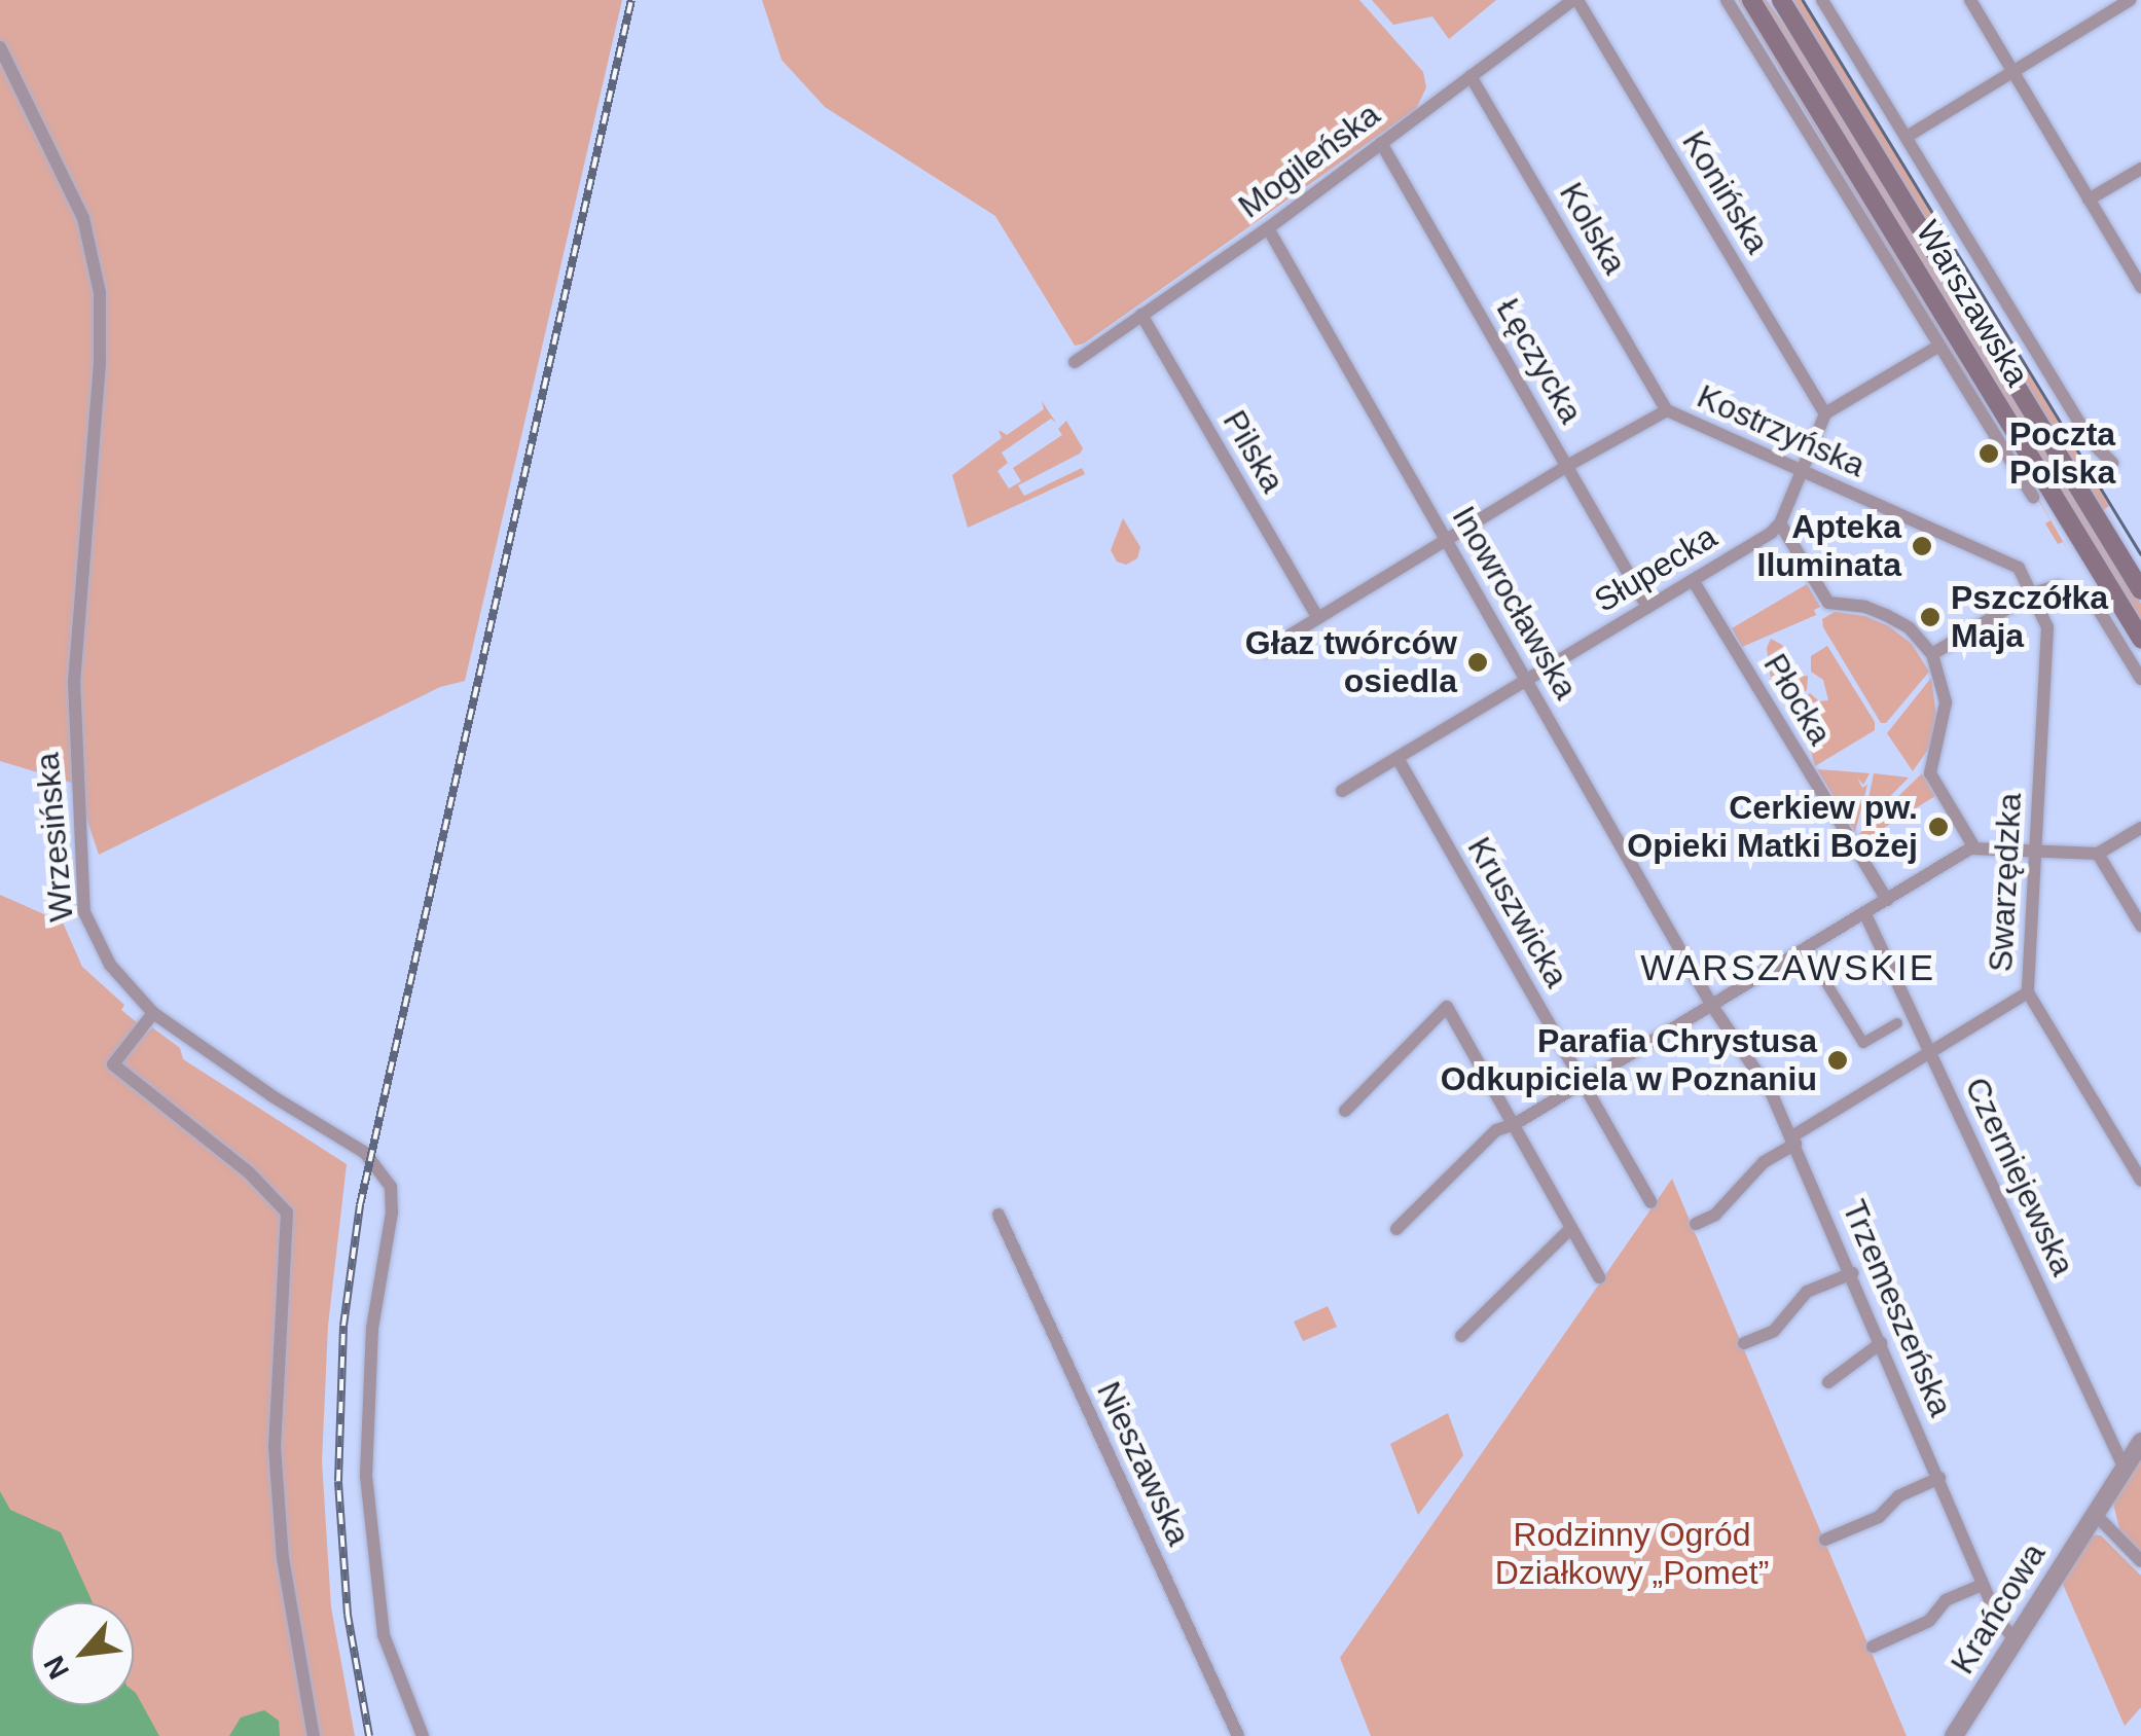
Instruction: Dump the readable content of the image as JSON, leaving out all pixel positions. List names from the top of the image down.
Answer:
{
  "streets": {
    "main road": ["Warszawska"],
    "street": [
      "Mogileńska",
      "Konińska",
      "Kolska",
      "Łęczycka",
      "Kostrzyńska",
      "Pilska",
      "Słupecka",
      "Inowrocławska",
      "Płocka",
      "Wrzesińska",
      "Swarzędzka",
      "Kruszwicka",
      "Czerniejewska",
      "Trzemeszeńska",
      "Nieszawska",
      "Krańcowa"
    ]
  },
  "crossings": [
    ["Mogileńska", "Konińska"],
    ["Mogileńska", "Kolska"],
    ["Mogileńska", "Łęczycka"],
    ["Mogileńska", "Pilska"],
    ["Mogileńska", "Inowrocławska"],
    ["Kolska", "Kostrzyńska"],
    ["Łęczycka", "Kostrzyńska"],
    ["Łęczycka", "Słupecka"],
    ["Kostrzyńska", "Pilska"],
    ["Kostrzyńska", "Inowrocławska"],
    ["Kostrzyńska", "Swarzędzka"],
    ["Słupecka", "Inowrocławska"],
    ["Słupecka", "Płocka"],
    ["Słupecka", "Kruszwicka"],
    ["Inowrocławska", "Trzemeszeńska"],
    ["Swarzędzka", "Czerniejewska"],
    ["Swarzędzka", "Trzemeszeńska"],
    ["Czerniejewska", "Krańcowa"],
    ["Trzemeszeńska", "Krańcowa"]
  ],
  "districts": ["WARSZAWSKIE"],
  "parks": ["Rodzinny Ogród Działkowy „Pomet”"],
  "places": [
    "Poczta Polska",
    "Apteka Iluminata",
    "Pszczółka Maja",
    "Głaz twórców osiedla",
    "Cerkiew pw. Opieki Matki Bożej",
    "Parafia Chrystusa Odkupiciela w Poznaniu"
  ],
  "north": "bottom left"
}
